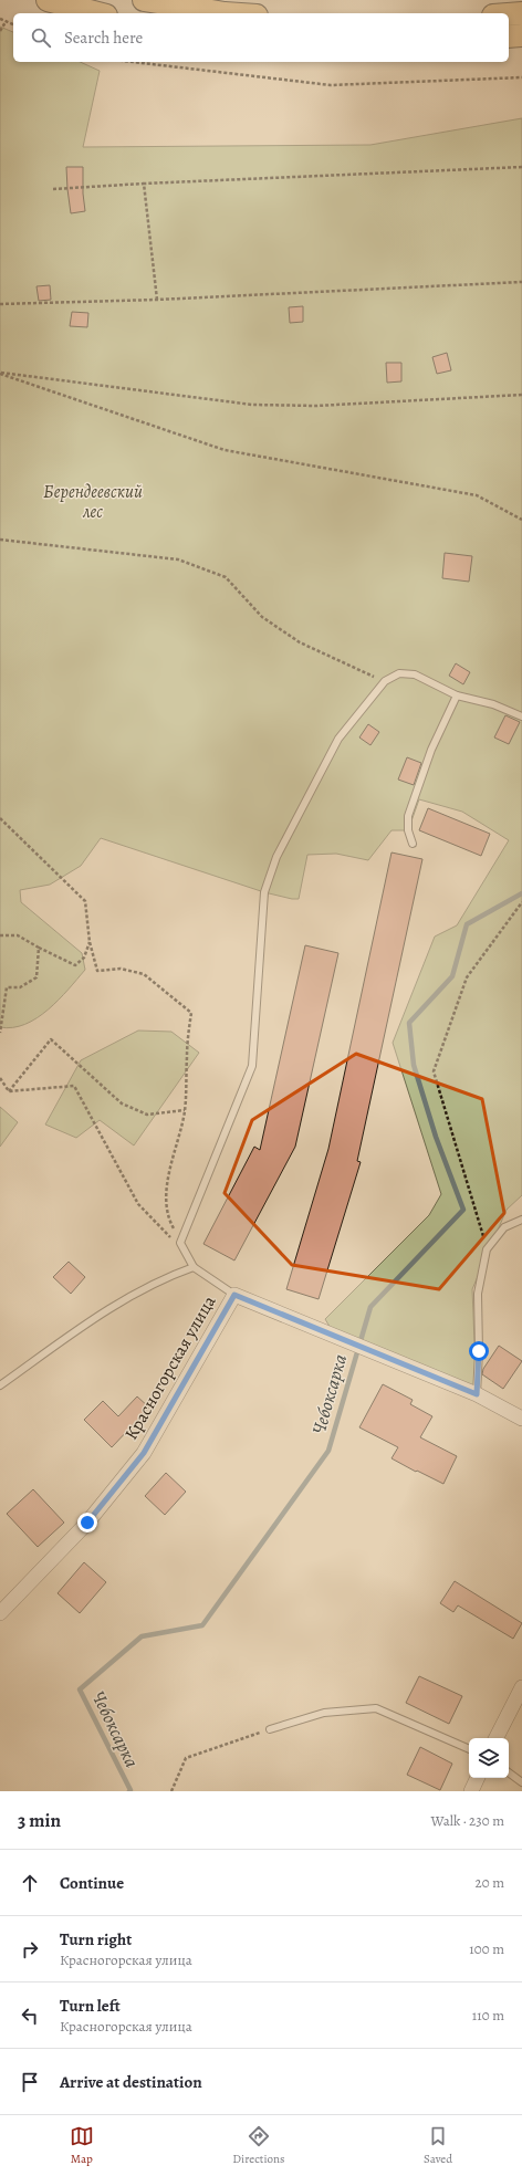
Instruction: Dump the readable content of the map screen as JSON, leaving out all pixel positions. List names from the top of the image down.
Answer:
{
  "streets": {
    "street": ["Красногорская улица"]
  },
  "water": ["Чебоксарка"],
  "parks": ["Берендеевский лес"],
  "page": {
    "search": "Search here",
    "heading": ["3 min", "Walk · 230 m"],
    "list": [
      ["Continue", "20 m"],
      ["Turn right", "Красногорская улица", "100 m"],
      ["Turn left", "Красногорская улица", "110 m"],
      "Arrive at destination"
    ],
    "nav": ["Map", "Directions", "Saved"]
  }
}
